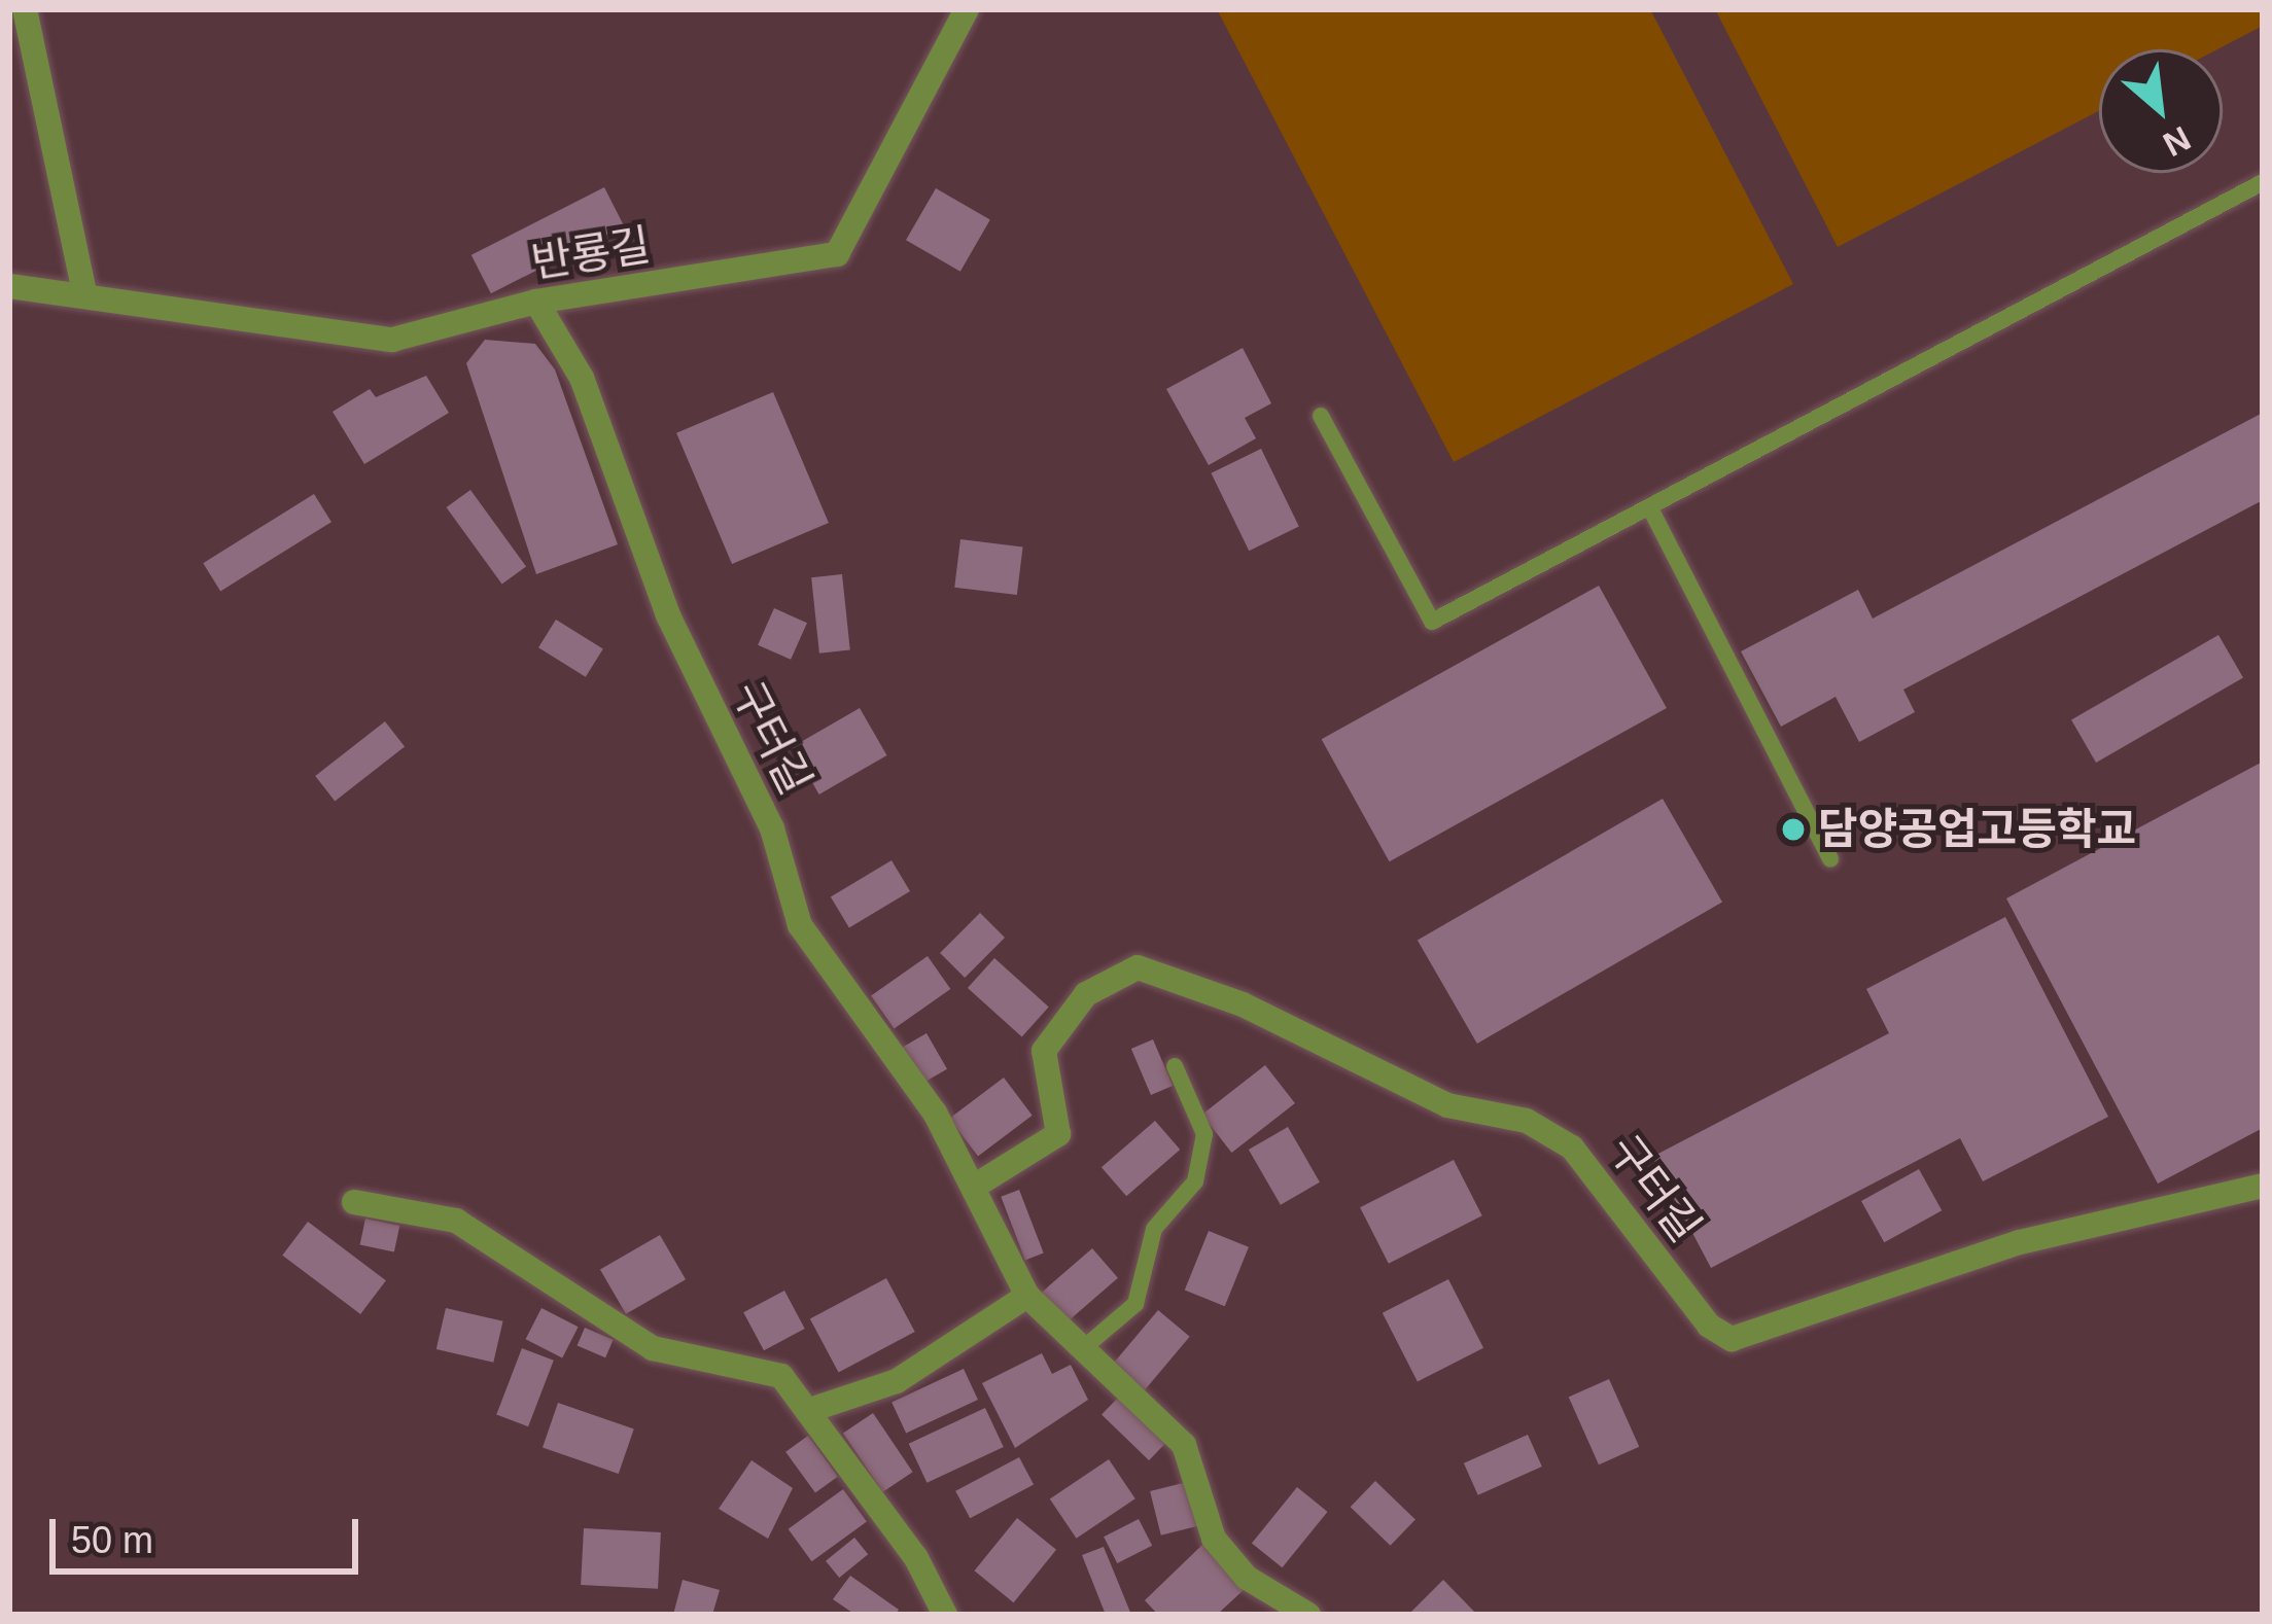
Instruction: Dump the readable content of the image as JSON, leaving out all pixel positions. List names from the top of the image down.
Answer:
{
  "streets": {
    "street": ["반룡길", "구터길"]
  },
  "crossings": [
    ["반룡길", "구터길"]
  ],
  "places": ["담양공업고등학교"],
  "scale_bar": "50 m",
  "north": "bottom right"
}
